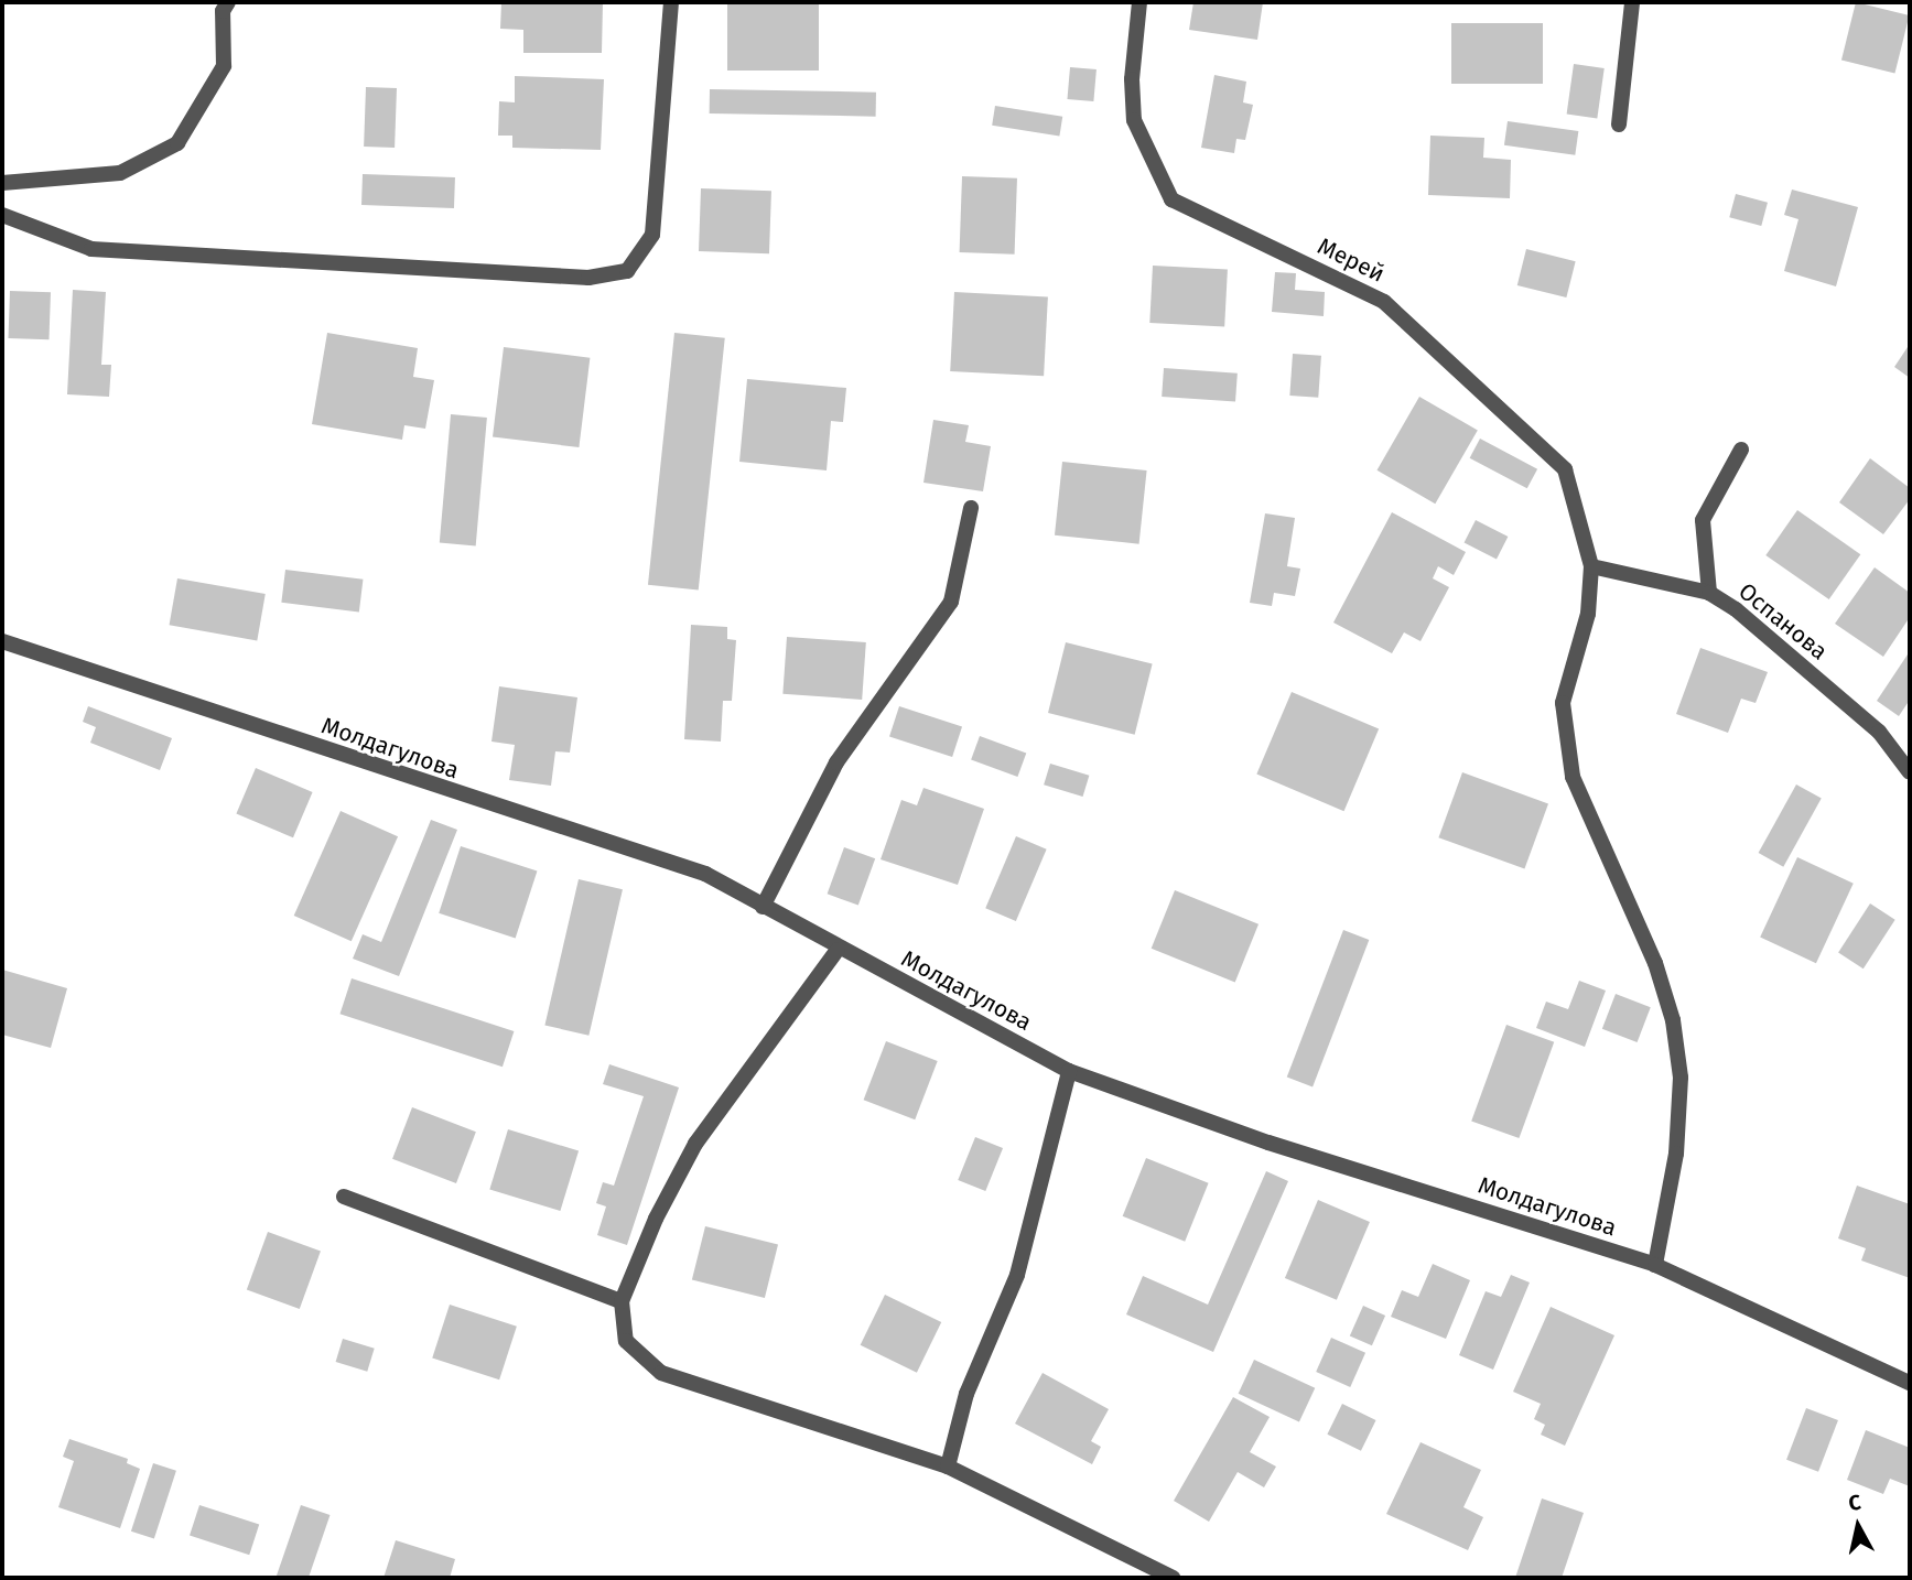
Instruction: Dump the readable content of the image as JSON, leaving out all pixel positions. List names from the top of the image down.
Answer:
{
  "streets": {
    "street": ["Мерей", "Оспанова", "Молдагулова"]
  },
  "crossings": [
    ["Мерей", "Оспанова"],
    ["Мерей", "Молдагулова"]
  ],
  "north": "top"
}
